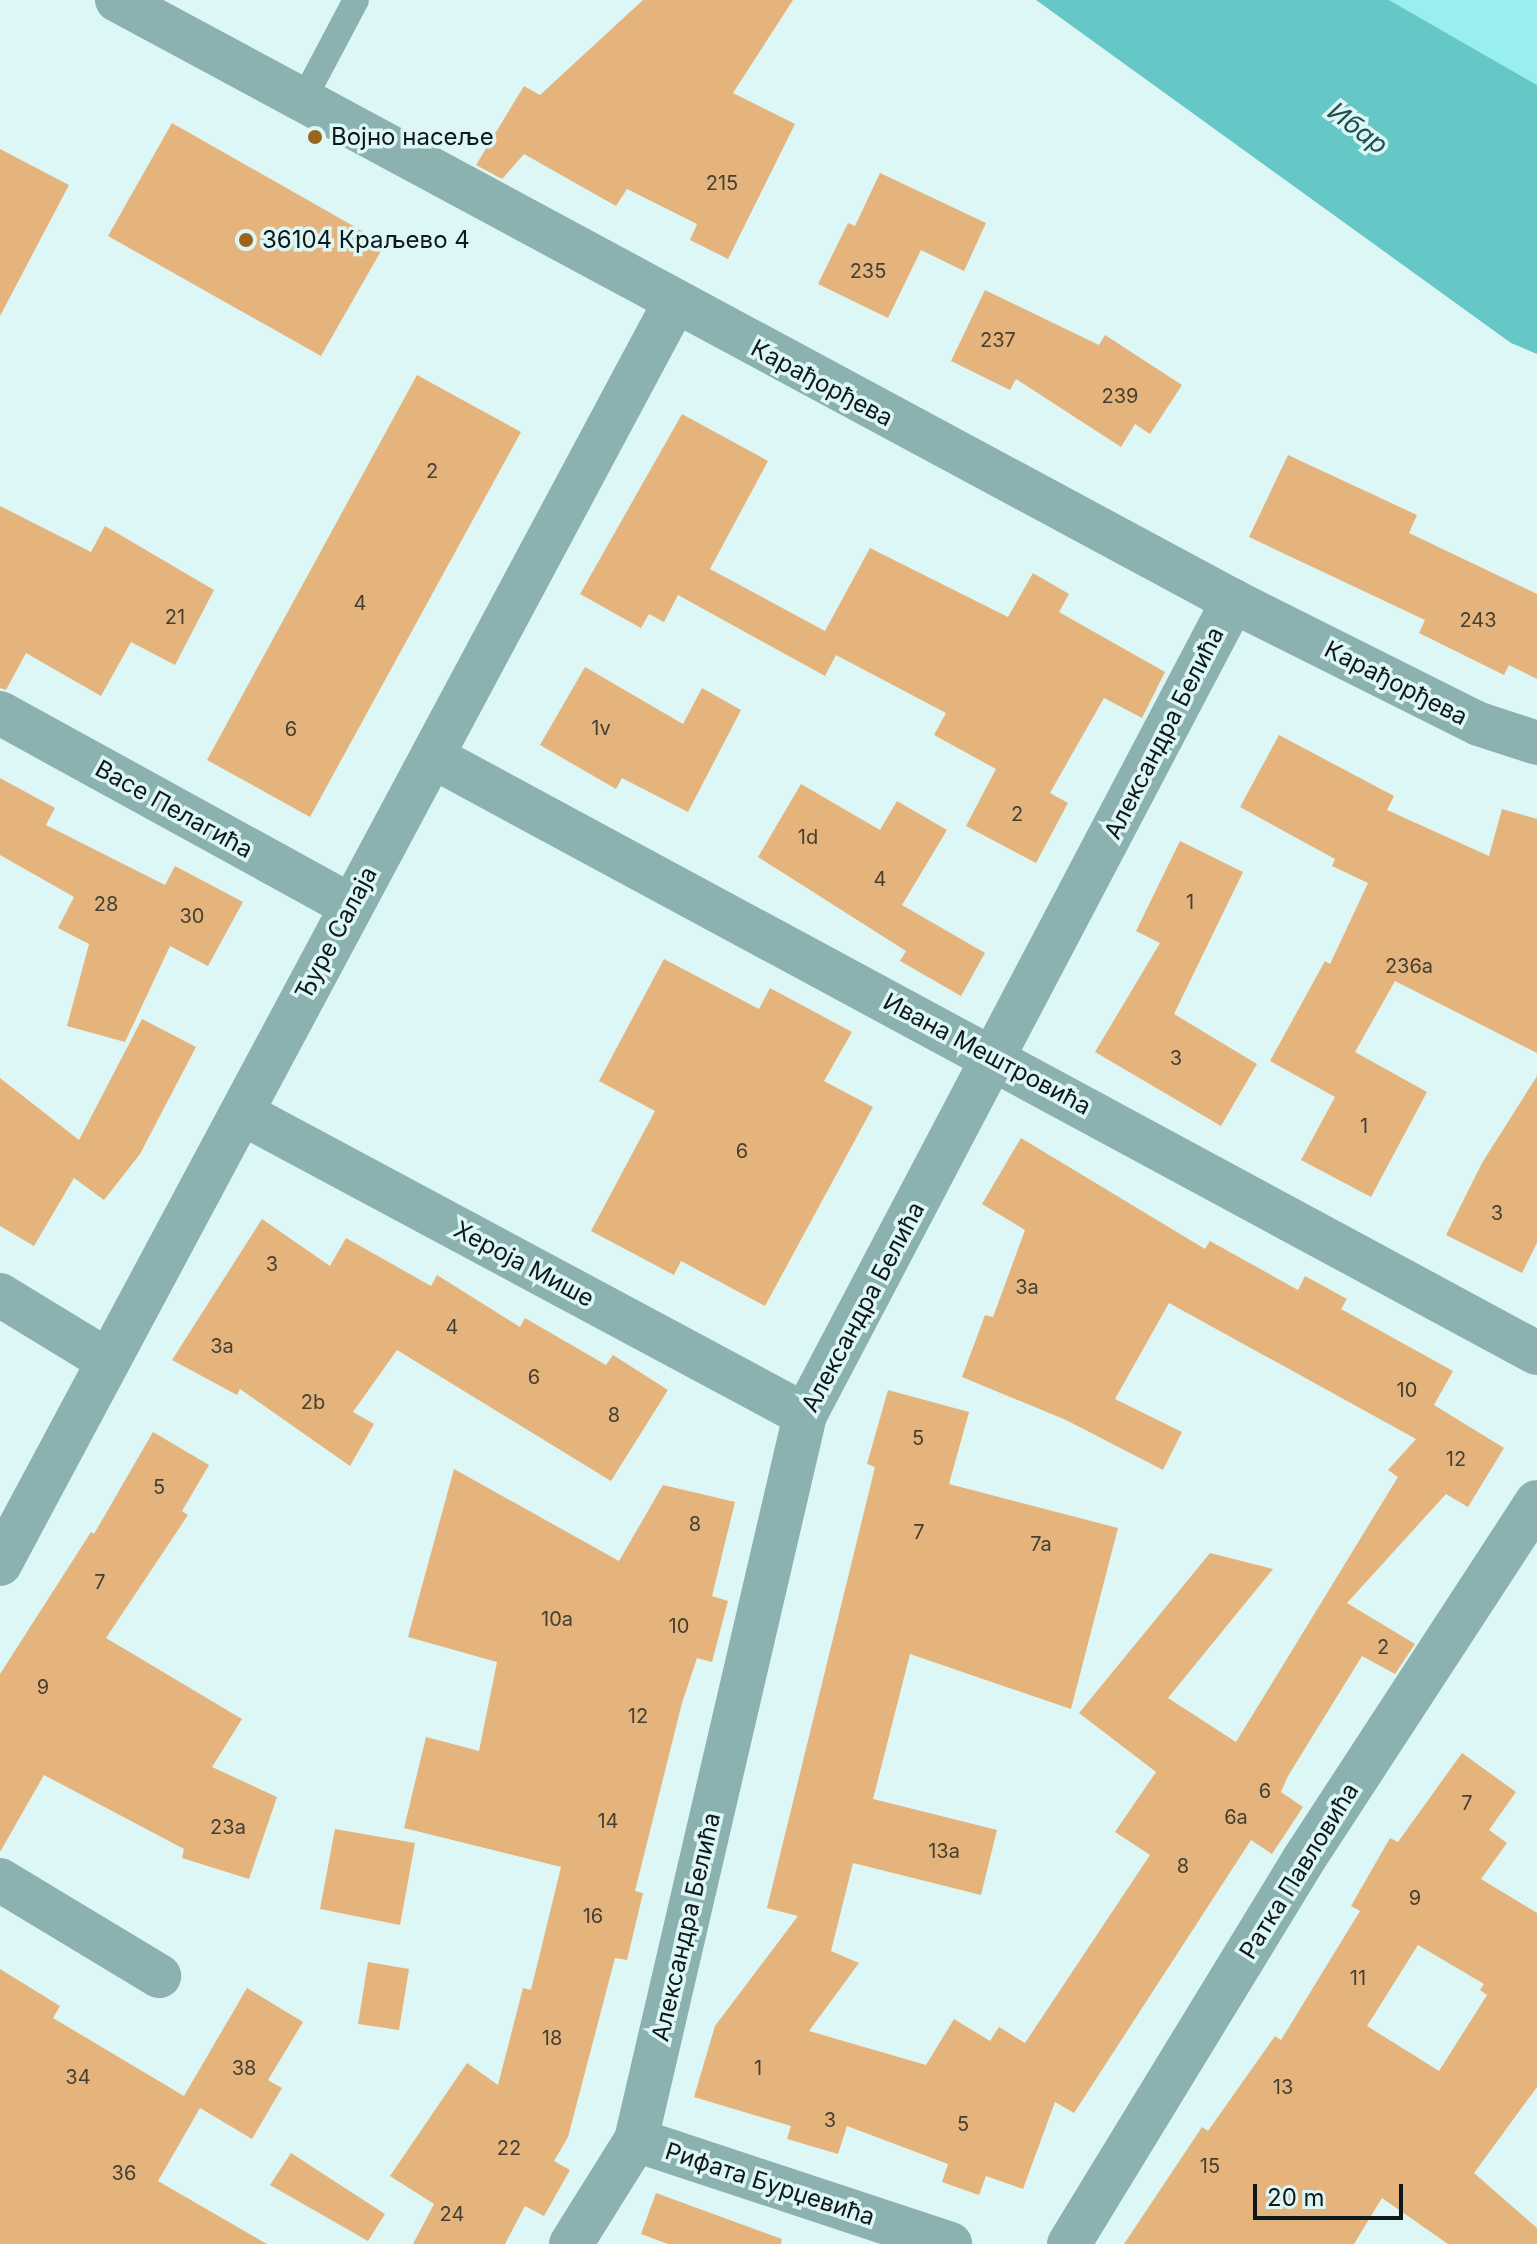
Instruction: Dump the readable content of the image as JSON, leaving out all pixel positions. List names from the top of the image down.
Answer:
{
  "streets": {
    "street": [
      "Карађорђева",
      "Александра Белића",
      "Васе Пелагића",
      "Ђуре Салаја",
      "Ивана Мештровића",
      "Хероја Мише",
      "Ратка Павловића",
      "Рифата Бурџевића"
    ]
  },
  "crossings": [
    ["Карађорђева", "Александра Белића"],
    ["Карађорђева", "Ђуре Салаја"],
    ["Александра Белића", "Ивана Мештровића"],
    ["Александра Белића", "Хероја Мише"],
    ["Александра Белића", "Рифата Бурџевића"],
    ["Васе Пелагића", "Ђуре Салаја"],
    ["Ђуре Салаја", "Ивана Мештровића"],
    ["Ђуре Салаја", "Хероја Мише"]
  ],
  "water": ["Ибар"],
  "places": ["Војно насеље", "36104 Краљево 4"],
  "house_numbers": [
    "215",
    "235",
    "237",
    "239",
    "2",
    "4",
    "21",
    "243",
    "1v",
    "6",
    "2",
    "1d",
    "4",
    "1",
    "28",
    "30",
    "236a",
    "3",
    "1",
    "6",
    "3",
    "3",
    "3a",
    "4",
    "3a",
    "6",
    "10",
    "2b",
    "8",
    "5",
    "12",
    "5",
    "8",
    "7",
    "7a",
    "7",
    "10a",
    "10",
    "2",
    "9",
    "12",
    "6",
    "7",
    "6a",
    "14",
    "23a",
    "13a",
    "8",
    "9",
    "16",
    "11",
    "18",
    "38",
    "1",
    "34",
    "13",
    "3",
    "5",
    "22",
    "15",
    "36",
    "24"
  ],
  "scale_bar": "20 m"
}
